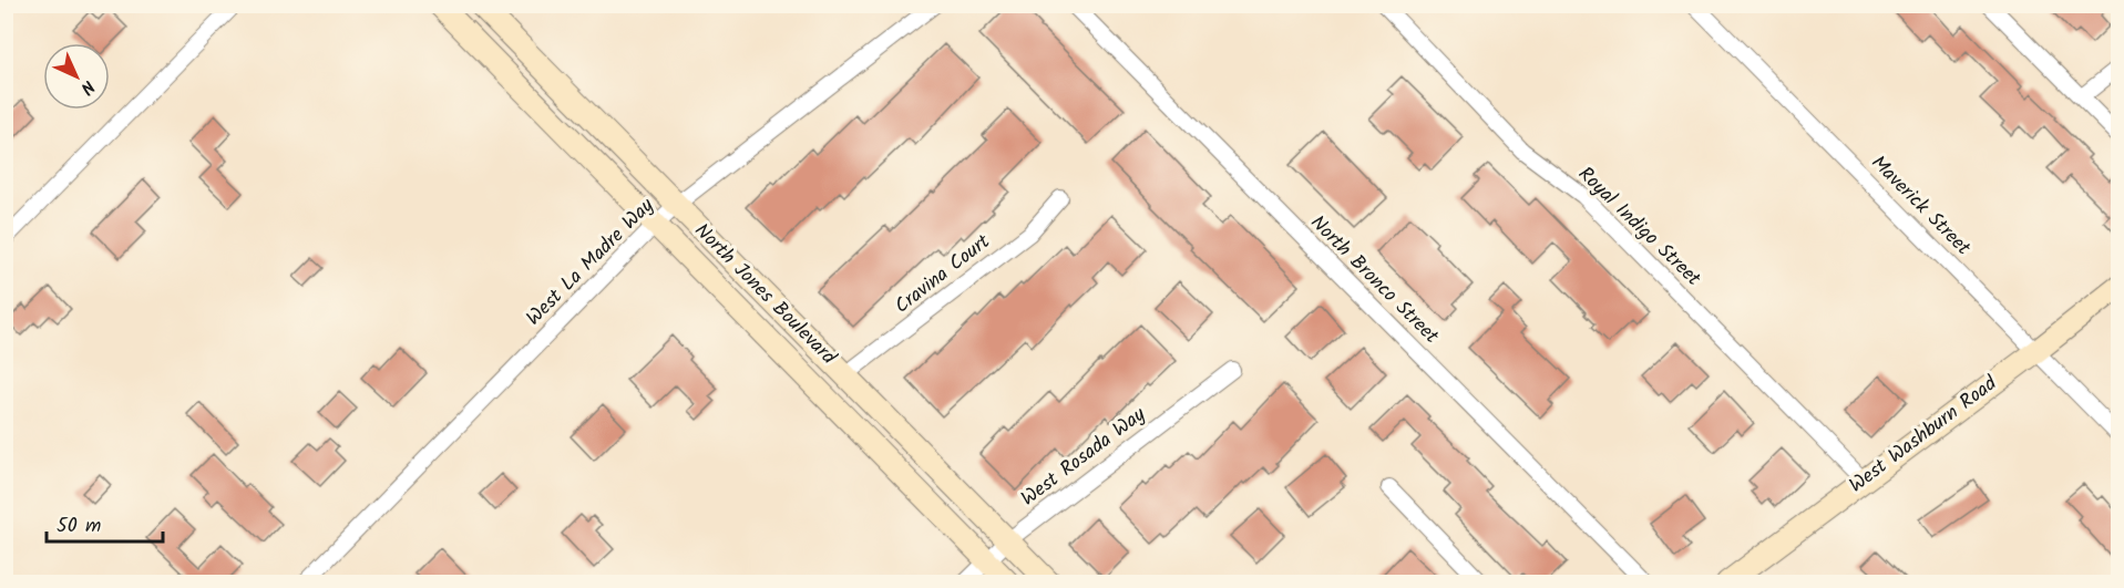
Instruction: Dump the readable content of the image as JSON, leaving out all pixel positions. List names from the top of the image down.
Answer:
{
  "streets": {
    "main road": ["North Jones Boulevard", "West Washburn Road"],
    "street": [
      "Maverick Street",
      "Royal Indigo Street",
      "West La Madre Way",
      "Cravina Court",
      "North Bronco Street",
      "West Rosada Way"
    ]
  },
  "crossings": [
    ["Maverick Street", "West Washburn Road"],
    ["Royal Indigo Street", "West Washburn Road"],
    ["West La Madre Way", "North Jones Boulevard"],
    ["Cravina Court", "North Jones Boulevard"],
    ["North Jones Boulevard", "West Rosada Way"]
  ],
  "scale_bar": "50 m",
  "north": "bottom right"
}
